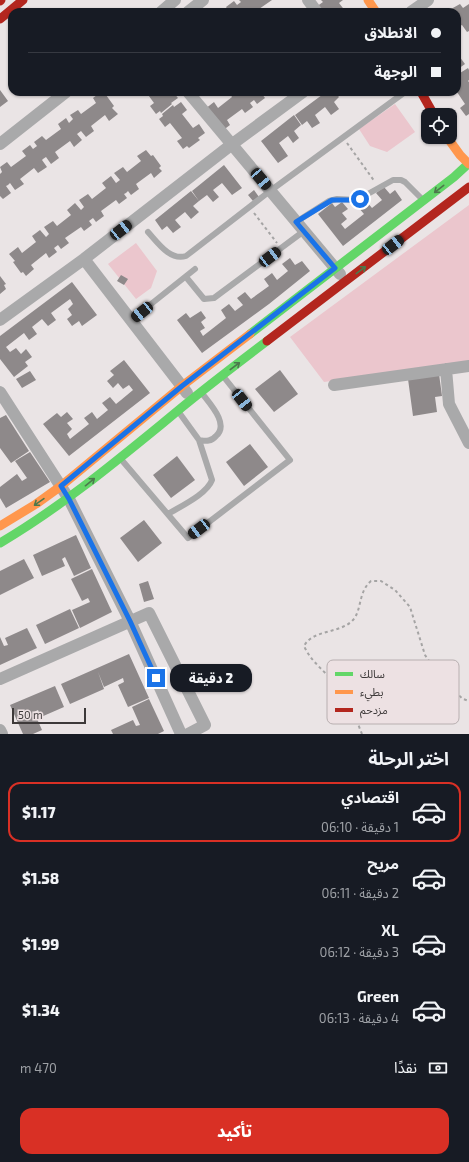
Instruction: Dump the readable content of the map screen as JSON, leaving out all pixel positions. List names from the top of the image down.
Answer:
{
  "legend": ["سالك", "بطيء", "مزدحم"],
  "scale_bar": "50 m",
  "page": {
    "banner": ["الانطلاق", "الوجهة"],
    "bubble": "2 دقيقة",
    "scale": "50 m",
    "heading": "اختر الرحلة",
    "list": [
      {
        "name": "اقتصادي",
        "note": "1 دقيقة · 06:10",
        "value": "$1.17"
      },
      {
        "name": "مريح",
        "note": "2 دقيقة · 06:11",
        "value": "$1.58"
      },
      {
        "name": "XL",
        "note": "3 دقيقة · 06:12",
        "value": "$1.99"
      },
      {
        "name": "Green",
        "note": "4 دقيقة · 06:13",
        "value": "$1.34"
      }
    ],
    "pay": ["نقدًا", "470 m"],
    "buttons": "تأكيد"
  }
}
